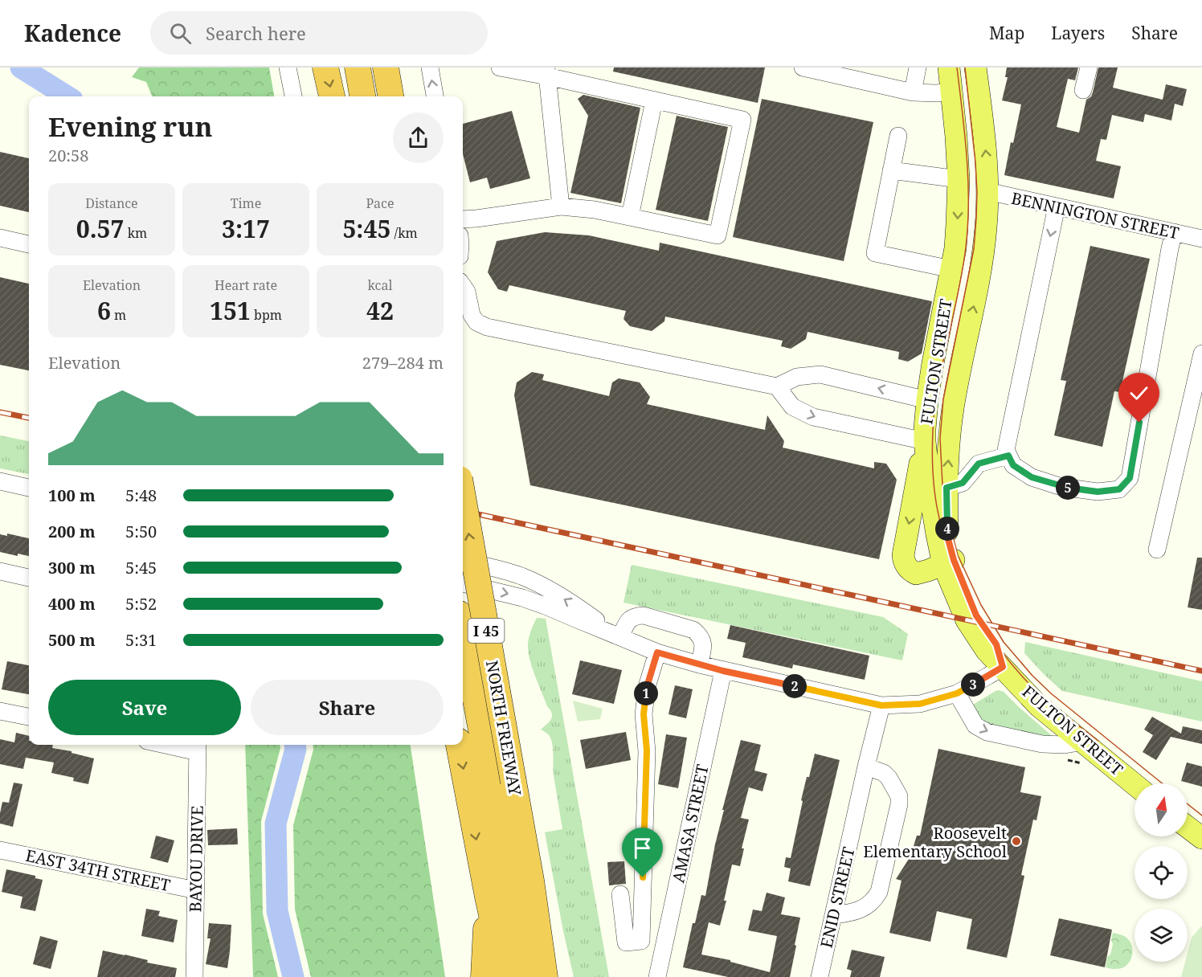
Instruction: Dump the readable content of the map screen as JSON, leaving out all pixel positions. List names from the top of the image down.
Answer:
{
  "streets": {
    "highway": ["I 45", "NORTH FREEWAY"],
    "main road": ["FULTON STREET"],
    "street": [
      "BENNINGTON STREET",
      "AMASA STREET",
      "BAYOU DRIVE",
      "EAST 34TH STREET",
      "ENID STREET"
    ]
  },
  "crossings": [
    ["BENNINGTON STREET", "FULTON STREET"],
    ["BAYOU DRIVE", "EAST 34TH STREET"]
  ],
  "places": ["Roosevelt Elementary School"],
  "north": "top",
  "page": {
    "header": "Kadence",
    "search": "Search here",
    "nav": ["Map", "Layers", "Share"],
    "heading": ["Evening run", "20:58"],
    "stats": [
      ["Distance", "0.57 km"],
      ["Time", "3:17"],
      ["Pace", "5:45 /km"],
      ["Elevation", "6 m"],
      ["Heart rate", "151 bpm"],
      ["kcal", "42"]
    ],
    "chart": ["Elevation", "279–284 m"],
    "pins": [
      "5",
      "4",
      "3",
      "2",
      "1"
    ],
    "list": [
      {
        "name": "100 m",
        "note": "5:48"
      },
      {
        "name": "200 m",
        "note": "5:50"
      },
      {
        "name": "300 m",
        "note": "5:45"
      },
      {
        "name": "400 m",
        "note": "5:52"
      },
      {
        "name": "500 m",
        "note": "5:31"
      }
    ],
    "buttons": ["Save", "Share"]
  }
}
